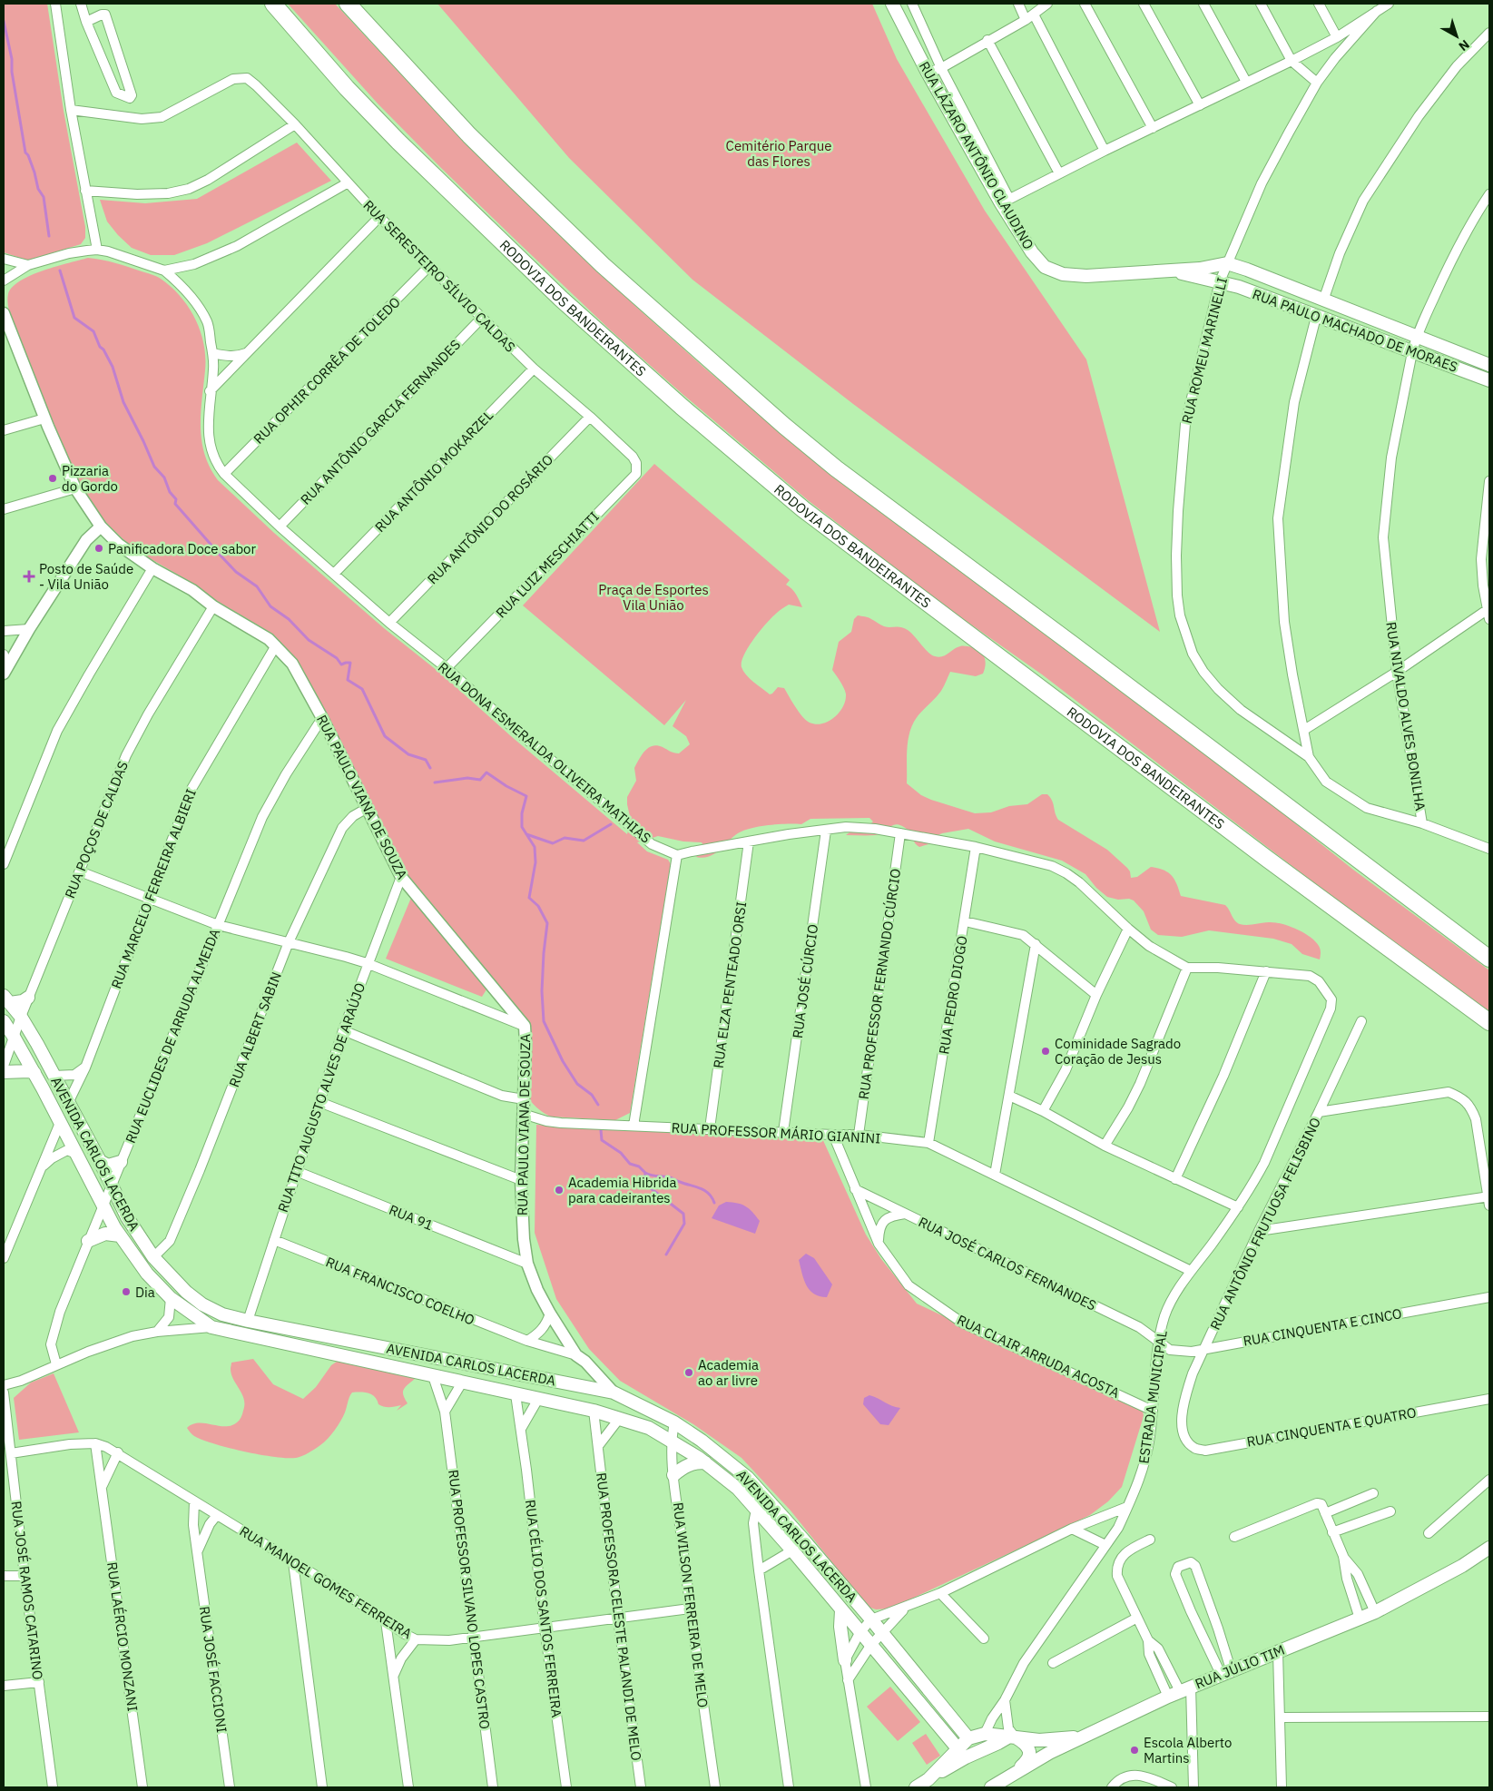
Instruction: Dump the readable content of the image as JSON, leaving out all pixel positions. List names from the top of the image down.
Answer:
{
  "streets": {
    "highway": ["RODOVIA DOS BANDEIRANTES"],
    "main road": [
      "RUA LÁZARO ANTÔNIO CLAUDINO",
      "RUA PAULO MACHADO DE MORAES",
      "AVENIDA CARLOS LACERDA",
      "RUA JÚLIO TIM"
    ],
    "street": [
      "RUA SERESTEIRO SÍLVIO CALDAS",
      "RUA ROMEU MARINELLI",
      "RUA OPHIR CORRÊA DE TOLEDO",
      "RUA ANTÔNIO GARCIA FERNANDES",
      "RUA ANTÔNIO MOKARZEL",
      "RUA ANTÔNIO DO ROSÁRIO",
      "RUA LUIZ MESCHIATTI",
      "RUA NIVALDO ALVES BONILHA",
      "RUA DONA ESMERALDA OLIVEIRA MATHIAS",
      "RUA PAULO VIANA DE SOUZA",
      "RUA POÇOS DE CALDAS",
      "RUA MARCELO FERREIRA ALBIERI",
      "RUA JOSÉ CÚRCIO",
      "RUA PROFESSOR FERNANDO CÚRCIO",
      "RUA ELZA PENTEADO ORSI",
      "RUA PEDRO DIOGO",
      "RUA ALBERT SABIN",
      "RUA EUCLIDES DE ARRUDA ALMEIDA",
      "RUA TITO AUGUSTO ALVES DE ARAÚJO",
      "RUA PROFESSOR MÁRIO GIANINI",
      "RUA 91",
      "RUA ANTÔNIO FRUTUOSA FELISBINO",
      "RUA JOSÉ CARLOS FERNANDES",
      "RUA FRANCISCO COELHO",
      "RUA CINQUENTA E CINCO",
      "RUA CLAIR ARRUDA ACOSTA",
      "ESTRADA MUNICIPAL",
      "RUA CINQUENTA E QUATRO",
      "RUA MANOEL GOMES FERREIRA",
      "RUA JOSÉ RAMOS CATARINO",
      "RUA PROFESSOR SILVANO LOPES CASTRO",
      "RUA WILSON FERREIRA DE MELO",
      "RUA CÉLIO DOS SANTOS FERREIRA",
      "RUA PROFESSORA CELESTE PALANDI DE MELO",
      "RUA LAÉRCIO MONZANI",
      "RUA JOSÉ FACCIONI"
    ]
  },
  "crossings": [
    ["RUA LÁZARO ANTÔNIO CLAUDINO", "RUA PAULO MACHADO DE MORAES"],
    ["RUA LÁZARO ANTÔNIO CLAUDINO", "RUA ROMEU MARINELLI"],
    ["RUA SERESTEIRO SÍLVIO CALDAS", "RUA OPHIR CORRÊA DE TOLEDO"],
    ["RUA SERESTEIRO SÍLVIO CALDAS", "RUA ANTÔNIO GARCIA FERNANDES"],
    ["RUA SERESTEIRO SÍLVIO CALDAS", "RUA ANTÔNIO MOKARZEL"],
    ["RUA SERESTEIRO SÍLVIO CALDAS", "RUA ANTÔNIO DO ROSÁRIO"],
    ["RUA SERESTEIRO SÍLVIO CALDAS", "RUA LUIZ MESCHIATTI"],
    ["RUA PAULO MACHADO DE MORAES", "RUA ROMEU MARINELLI"],
    ["RUA PAULO MACHADO DE MORAES", "RUA NIVALDO ALVES BONILHA"],
    ["RUA OPHIR CORRÊA DE TOLEDO", "RUA DONA ESMERALDA OLIVEIRA MATHIAS"],
    ["RUA ANTÔNIO GARCIA FERNANDES", "RUA DONA ESMERALDA OLIVEIRA MATHIAS"],
    ["RUA ANTÔNIO MOKARZEL", "RUA DONA ESMERALDA OLIVEIRA MATHIAS"],
    ["RUA ANTÔNIO DO ROSÁRIO", "RUA DONA ESMERALDA OLIVEIRA MATHIAS"],
    ["RUA LUIZ MESCHIATTI", "RUA DONA ESMERALDA OLIVEIRA MATHIAS"],
    ["RUA PAULO VIANA DE SOUZA", "RUA POÇOS DE CALDAS"],
    ["RUA PAULO VIANA DE SOUZA", "RUA MARCELO FERREIRA ALBIERI"],
    ["RUA PAULO VIANA DE SOUZA", "RUA ALBERT SABIN"],
    ["RUA PAULO VIANA DE SOUZA", "RUA EUCLIDES DE ARRUDA ALMEIDA"],
    ["RUA PAULO VIANA DE SOUZA", "RUA TITO AUGUSTO ALVES DE ARAÚJO"],
    ["RUA PAULO VIANA DE SOUZA", "RUA PROFESSOR MÁRIO GIANINI"],
    ["RUA PAULO VIANA DE SOUZA", "AVENIDA CARLOS LACERDA"],
    ["RUA PAULO VIANA DE SOUZA", "RUA 91"],
    ["RUA PAULO VIANA DE SOUZA", "RUA FRANCISCO COELHO"],
    ["RUA POÇOS DE CALDAS", "AVENIDA CARLOS LACERDA"],
    ["RUA MARCELO FERREIRA ALBIERI", "AVENIDA CARLOS LACERDA"],
    ["RUA JOSÉ CÚRCIO", "RUA PROFESSOR MÁRIO GIANINI"],
    ["RUA PROFESSOR FERNANDO CÚRCIO", "RUA PROFESSOR MÁRIO GIANINI"],
    ["RUA ELZA PENTEADO ORSI", "RUA PROFESSOR MÁRIO GIANINI"],
    ["RUA PEDRO DIOGO", "RUA PROFESSOR MÁRIO GIANINI"],
    ["RUA ALBERT SABIN", "AVENIDA CARLOS LACERDA"],
    ["RUA EUCLIDES DE ARRUDA ALMEIDA", "AVENIDA CARLOS LACERDA"],
    ["RUA TITO AUGUSTO ALVES DE ARAÚJO", "AVENIDA CARLOS LACERDA"],
    ["RUA TITO AUGUSTO ALVES DE ARAÚJO", "RUA 91"],
    ["RUA TITO AUGUSTO ALVES DE ARAÚJO", "RUA FRANCISCO COELHO"],
    ["RUA PROFESSOR MÁRIO GIANINI", "RUA CLAIR ARRUDA ACOSTA"],
    ["RUA PROFESSOR MÁRIO GIANINI", "ESTRADA MUNICIPAL"],
    ["AVENIDA CARLOS LACERDA", "RUA PROFESSOR SILVANO LOPES CASTRO"],
    ["AVENIDA CARLOS LACERDA", "RUA WILSON FERREIRA DE MELO"],
    ["AVENIDA CARLOS LACERDA", "RUA CÉLIO DOS SANTOS FERREIRA"],
    ["AVENIDA CARLOS LACERDA", "RUA PROFESSORA CELESTE PALANDI DE MELO"],
    ["RUA ANTÔNIO FRUTUOSA FELISBINO", "RUA CINQUENTA E CINCO"],
    ["RUA ANTÔNIO FRUTUOSA FELISBINO", "RUA CINQUENTA E QUATRO"],
    ["RUA JOSÉ CARLOS FERNANDES", "RUA CINQUENTA E CINCO"],
    ["RUA JOSÉ CARLOS FERNANDES", "RUA CLAIR ARRUDA ACOSTA"],
    ["RUA JOSÉ CARLOS FERNANDES", "ESTRADA MUNICIPAL"],
    ["RUA CINQUENTA E CINCO", "ESTRADA MUNICIPAL"],
    ["RUA CLAIR ARRUDA ACOSTA", "ESTRADA MUNICIPAL"],
    ["RUA MANOEL GOMES FERREIRA", "RUA JOSÉ RAMOS CATARINO"],
    ["RUA MANOEL GOMES FERREIRA", "RUA PROFESSOR SILVANO LOPES CASTRO"],
    ["RUA MANOEL GOMES FERREIRA", "RUA WILSON FERREIRA DE MELO"],
    ["RUA MANOEL GOMES FERREIRA", "RUA CÉLIO DOS SANTOS FERREIRA"],
    ["RUA MANOEL GOMES FERREIRA", "RUA PROFESSORA CELESTE PALANDI DE MELO"],
    ["RUA MANOEL GOMES FERREIRA", "RUA LAÉRCIO MONZANI"],
    ["RUA MANOEL GOMES FERREIRA", "RUA JOSÉ FACCIONI"]
  ],
  "parks": ["Cemitério Parque das Flores", "Praça de Esportes Vila União"],
  "places": {
    "other": [
      "Pizzaria do Gordo",
      "Panificadora Doce sabor",
      "Cominidade Sagrado Coração de Jesus",
      "Academia Hibrida para cadeirantes",
      "Dia",
      "Academia ao ar livre",
      "Escola Alberto Martins"
    ],
    "health": ["Posto de Saúde - Vila União"]
  },
  "north": "bottom right"
}
